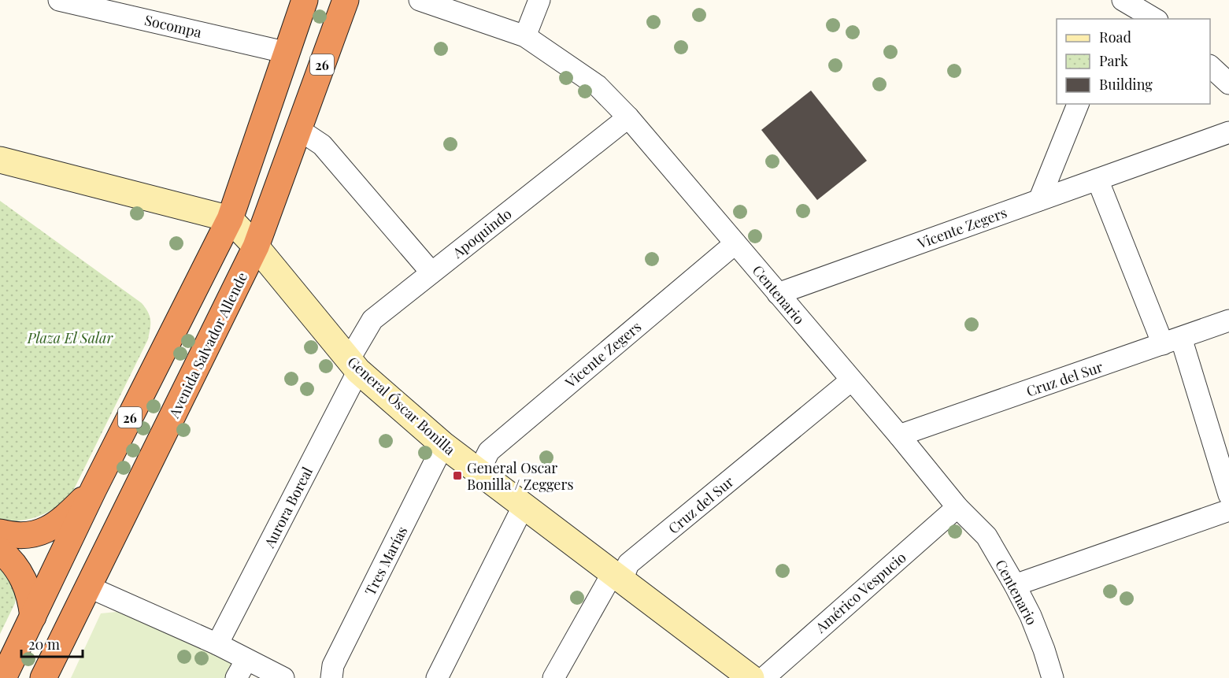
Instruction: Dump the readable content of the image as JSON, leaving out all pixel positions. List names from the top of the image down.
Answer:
{
  "streets": {
    "highway": ["26", "Avenida Salvador Allende"],
    "main road": ["General Óscar Bonilla"],
    "street": [
      "Socompa",
      "Vicente Zegers",
      "Apoquindo",
      "Centenario",
      "Cruz del Sur",
      "Aurora Boreal",
      "Tres Marías",
      "Américo Vespucio"
    ]
  },
  "crossings": [
    ["Socompa", "26"],
    ["26", "General Óscar Bonilla"],
    ["Vicente Zegers", "Centenario"],
    ["Vicente Zegers", "General Óscar Bonilla"],
    ["Apoquindo", "Centenario"],
    ["Apoquindo", "General Óscar Bonilla"],
    ["Apoquindo", "Aurora Boreal"],
    ["Centenario", "Cruz del Sur"],
    ["Centenario", "Américo Vespucio"],
    ["Avenida Salvador Allende", "General Óscar Bonilla"],
    ["Cruz del Sur", "General Óscar Bonilla"],
    ["General Óscar Bonilla", "Aurora Boreal"],
    ["General Óscar Bonilla", "Tres Marías"]
  ],
  "parks": ["Plaza El Salar"],
  "places": {
    "transit": ["General Oscar Bonilla / Zeggers"]
  },
  "legend": ["Road", "Park", "Building"],
  "scale_bar": "20 m"
}
